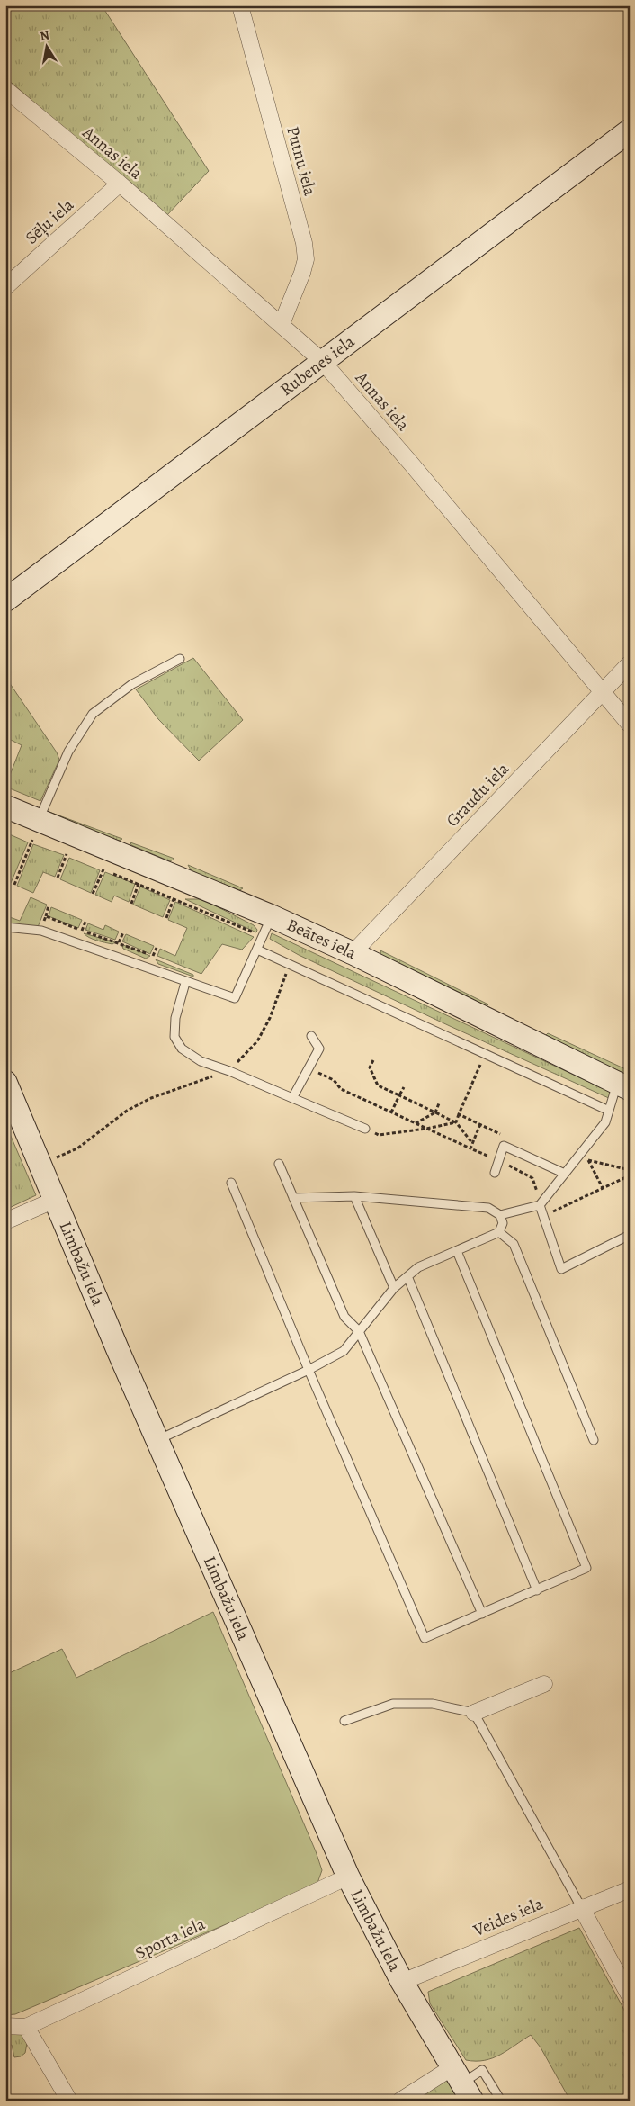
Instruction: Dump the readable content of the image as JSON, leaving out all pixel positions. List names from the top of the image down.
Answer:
{
  "streets": {
    "main road": ["Rubenes iela", "Beātes iela", "Limbažu iela"],
    "street": [
      "Annas iela",
      "Putnu iela",
      "Sēļu iela",
      "Graudu iela",
      "Veides iela",
      "Sporta iela"
    ]
  },
  "crossings": [
    ["Annas iela", "Putnu iela"],
    ["Annas iela", "Sēļu iela"],
    ["Annas iela", "Rubenes iela"],
    ["Annas iela", "Graudu iela"],
    ["Graudu iela", "Beātes iela"],
    ["Limbažu iela", "Veides iela"],
    ["Limbažu iela", "Sporta iela"]
  ],
  "north": "top"
}
